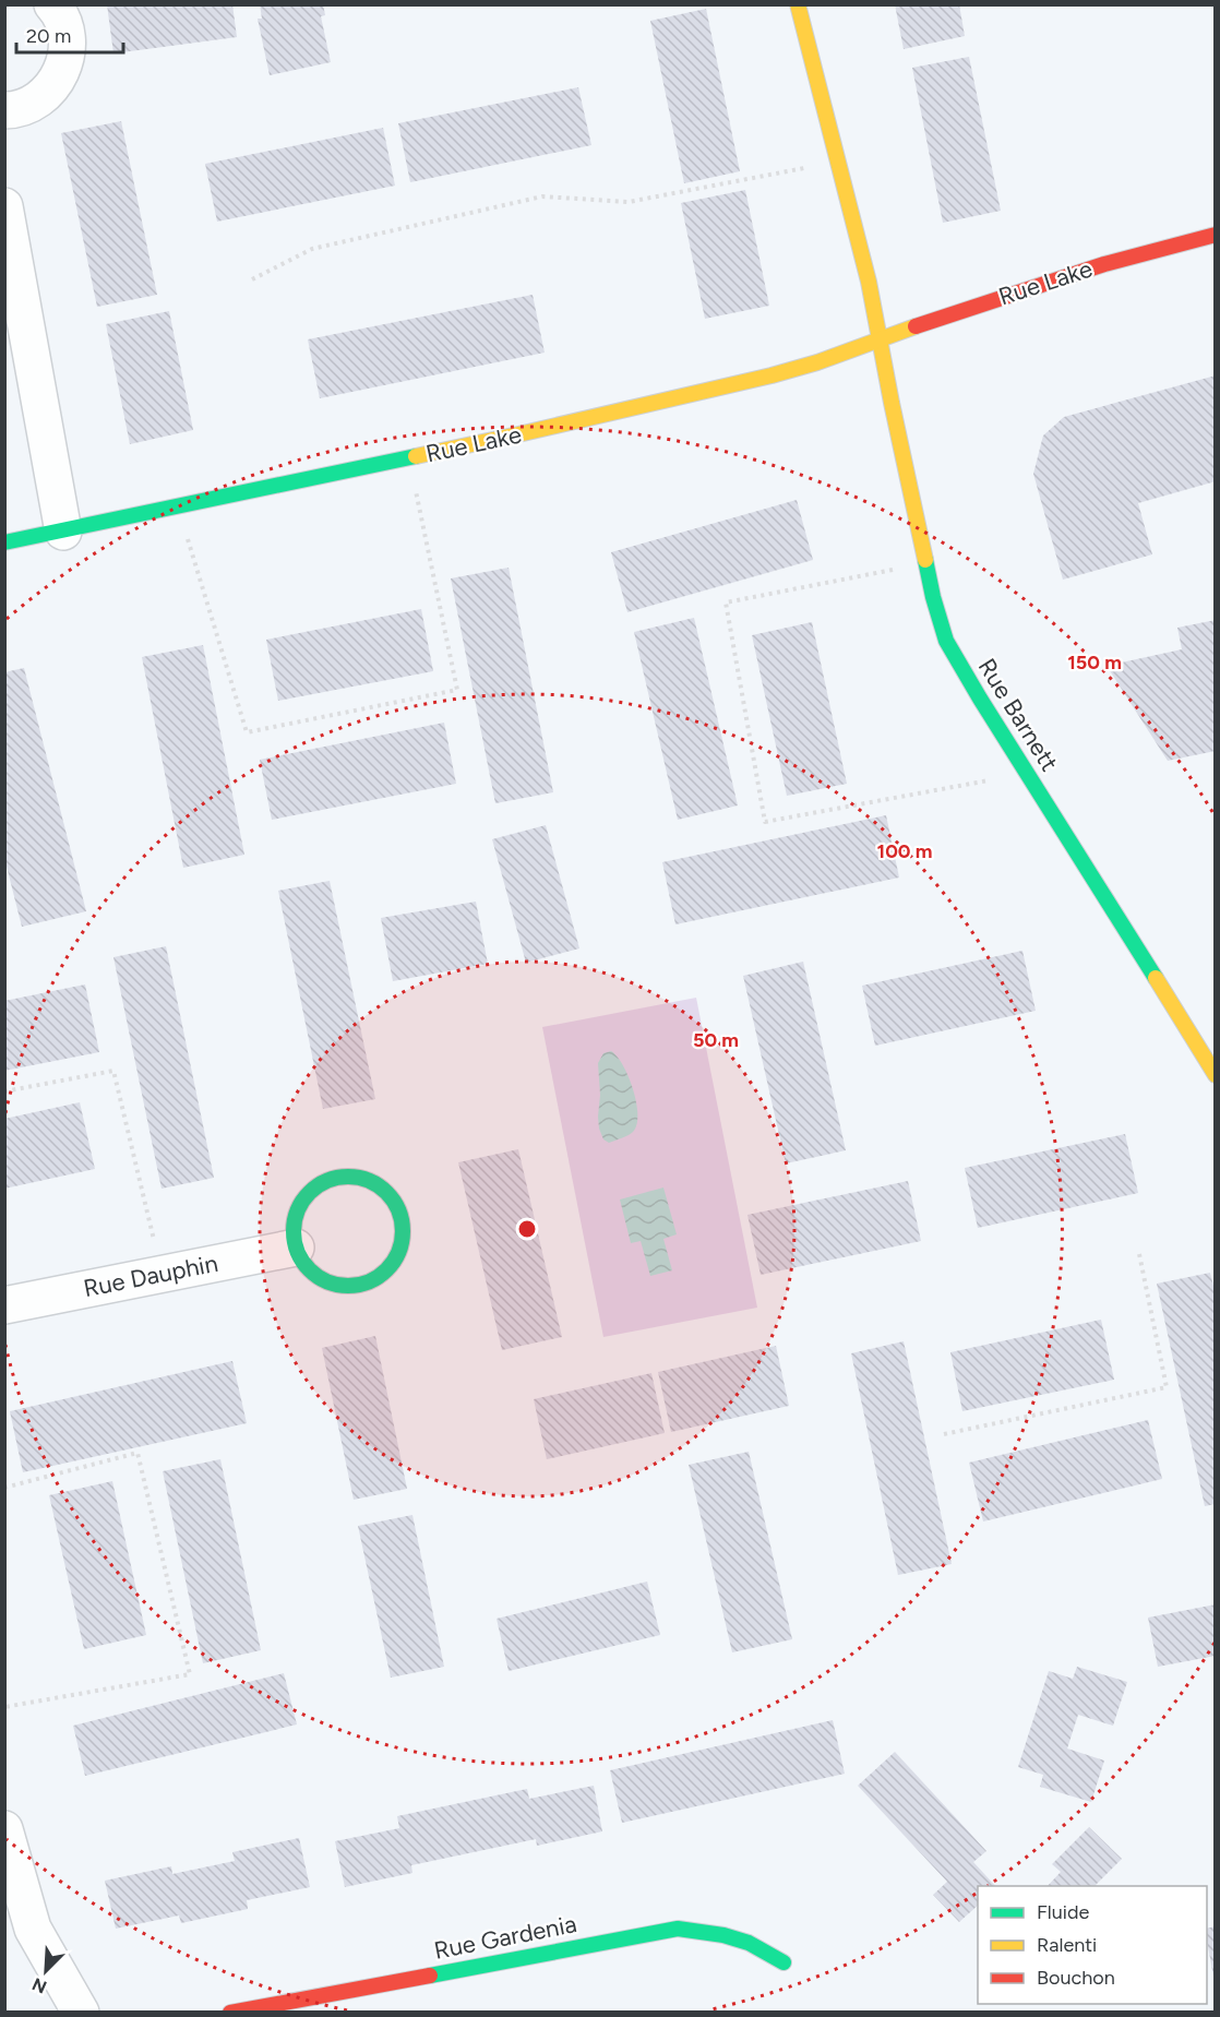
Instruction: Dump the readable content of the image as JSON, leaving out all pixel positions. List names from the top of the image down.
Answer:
{
  "streets": {
    "street": [
      "Rue Lake",
      "Rue Barnett",
      "Rue Dauphin",
      "Rue Gardenia"
    ]
  },
  "crossings": [
    ["Rue Lake", "Rue Barnett"]
  ],
  "legend": ["Fluide", "Ralenti", "Bouchon"],
  "scale_bar": "20 m",
  "north": "bottom left",
  "rings": ["150 m", "100 m", "50 m"]
}
